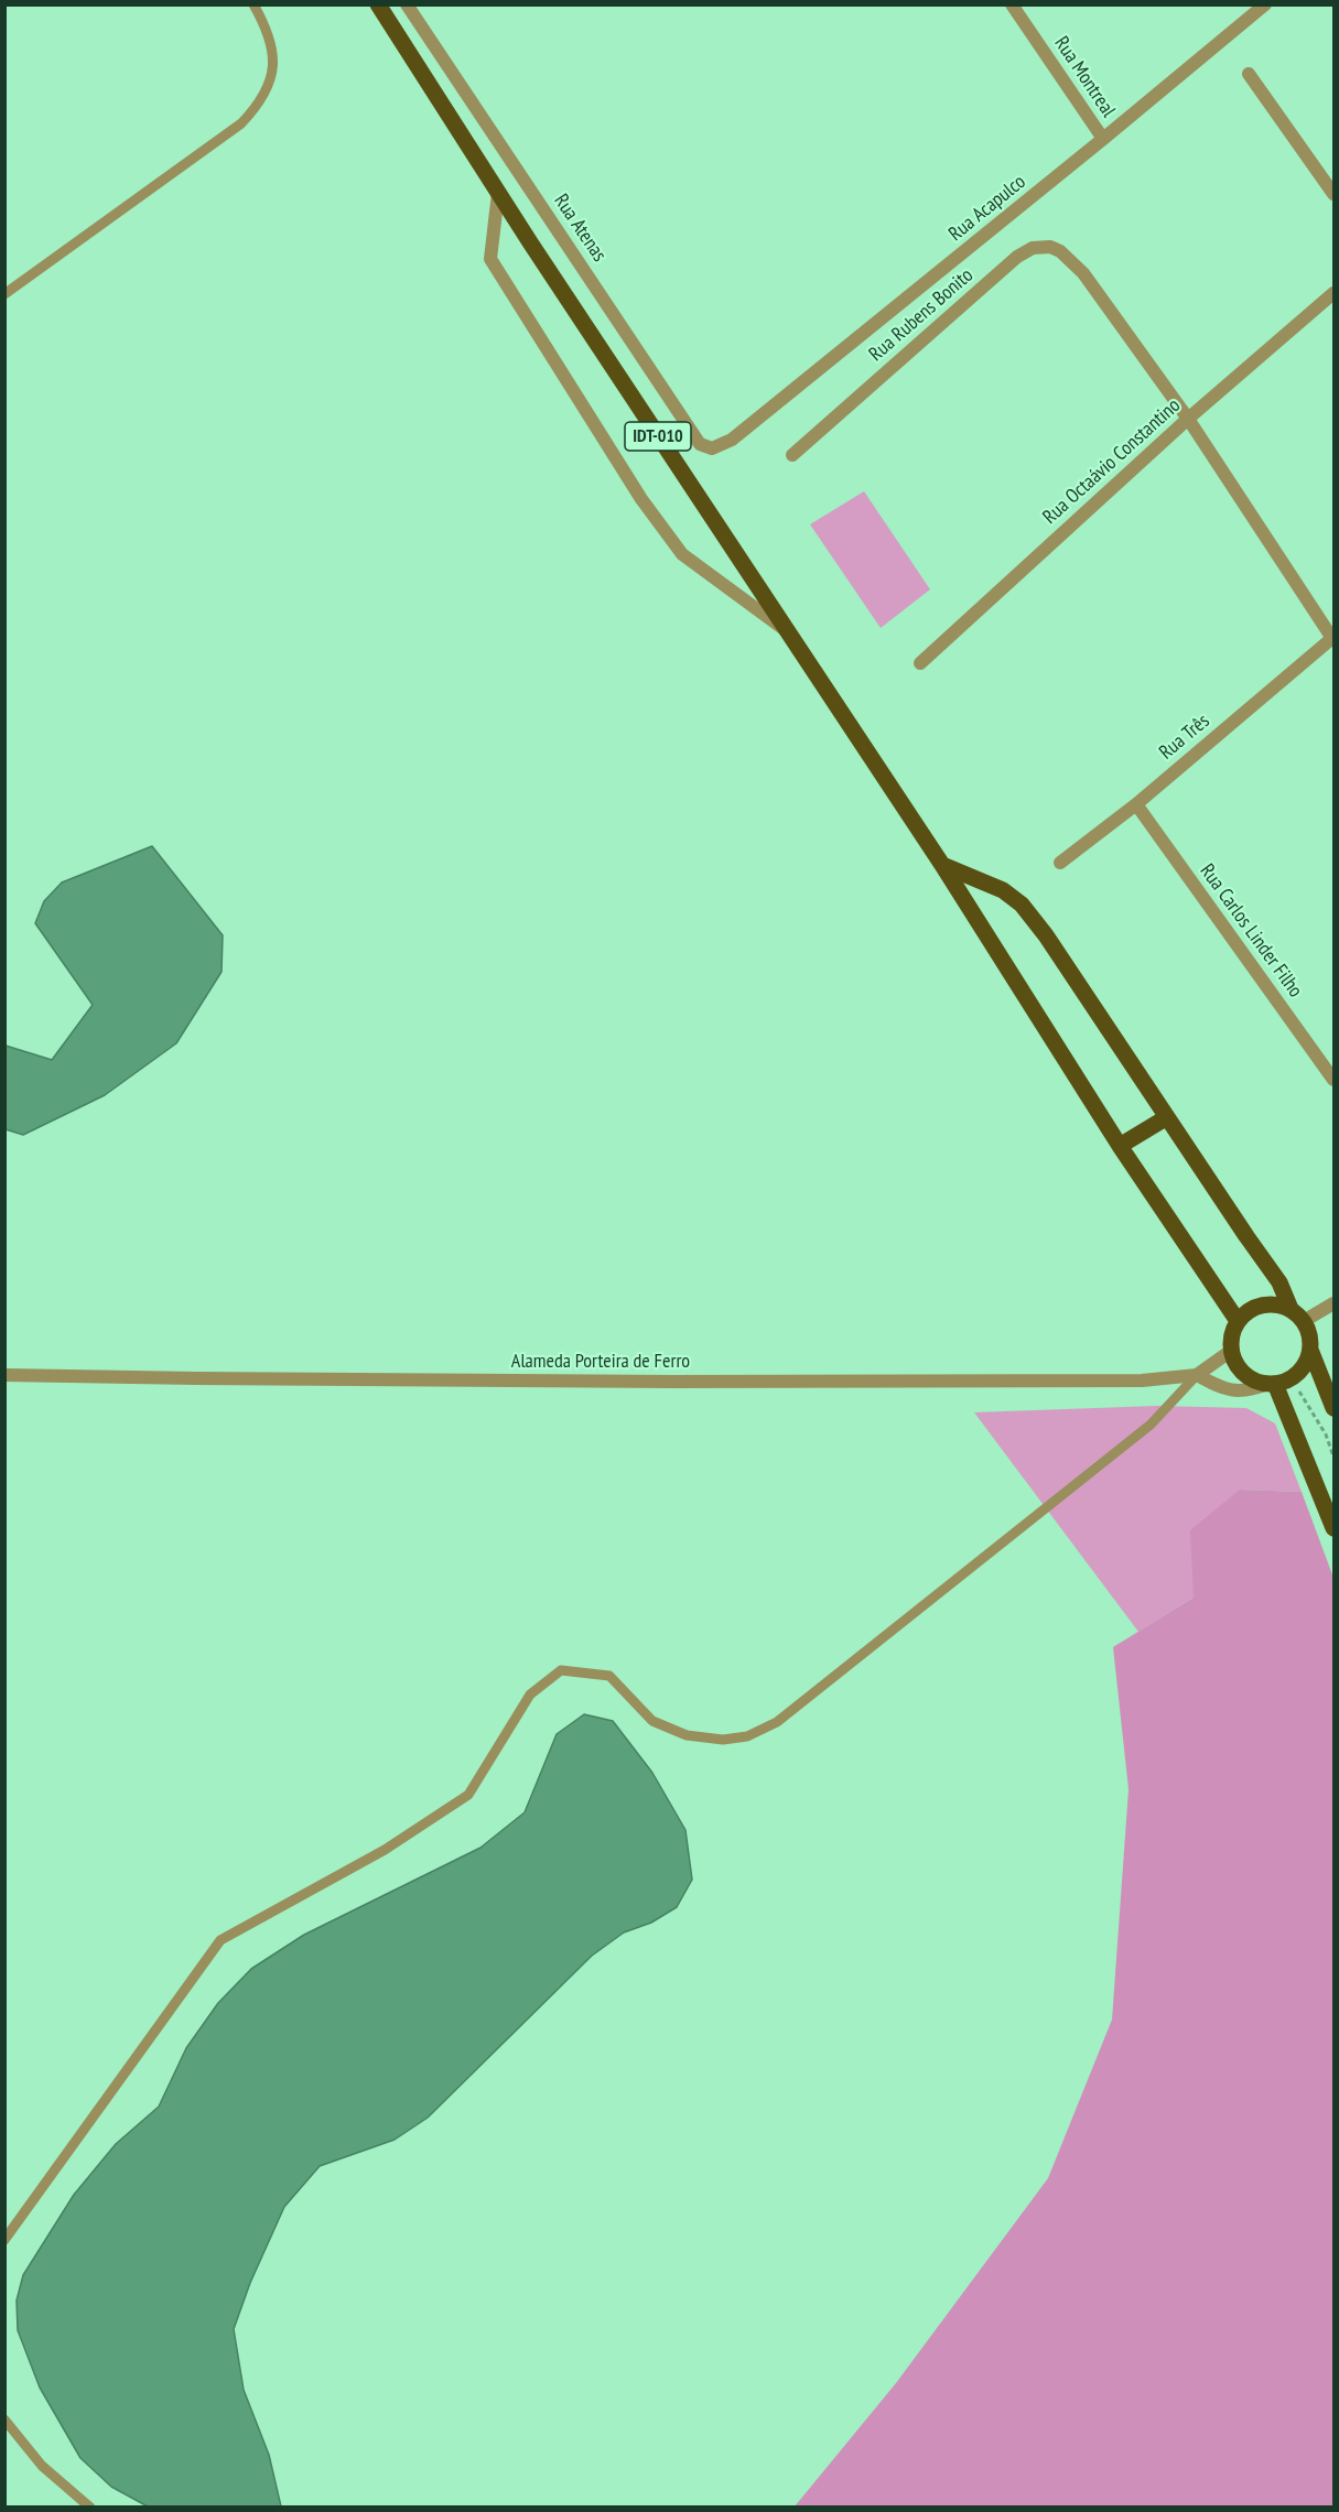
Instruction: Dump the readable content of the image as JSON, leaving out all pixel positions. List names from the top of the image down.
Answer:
{
  "streets": {
    "main road": ["IDT-010"],
    "street": [
      "Rua Montreal",
      "Rua Acapulco",
      "Rua Atenas",
      "Rua Rubens Bonito",
      "Rua Octaávio Constantino",
      "Rua Três",
      "Rua Carlos Linder Filho",
      "Alameda Porteira de Ferro"
    ]
  },
  "crossings": [
    ["Rua Montreal", "Rua Acapulco"],
    ["Rua Acapulco", "Rua Atenas"],
    ["Rua Rubens Bonito", "Rua Octaávio Constantino"],
    ["Rua Três", "Rua Carlos Linder Filho"]
  ]
}
